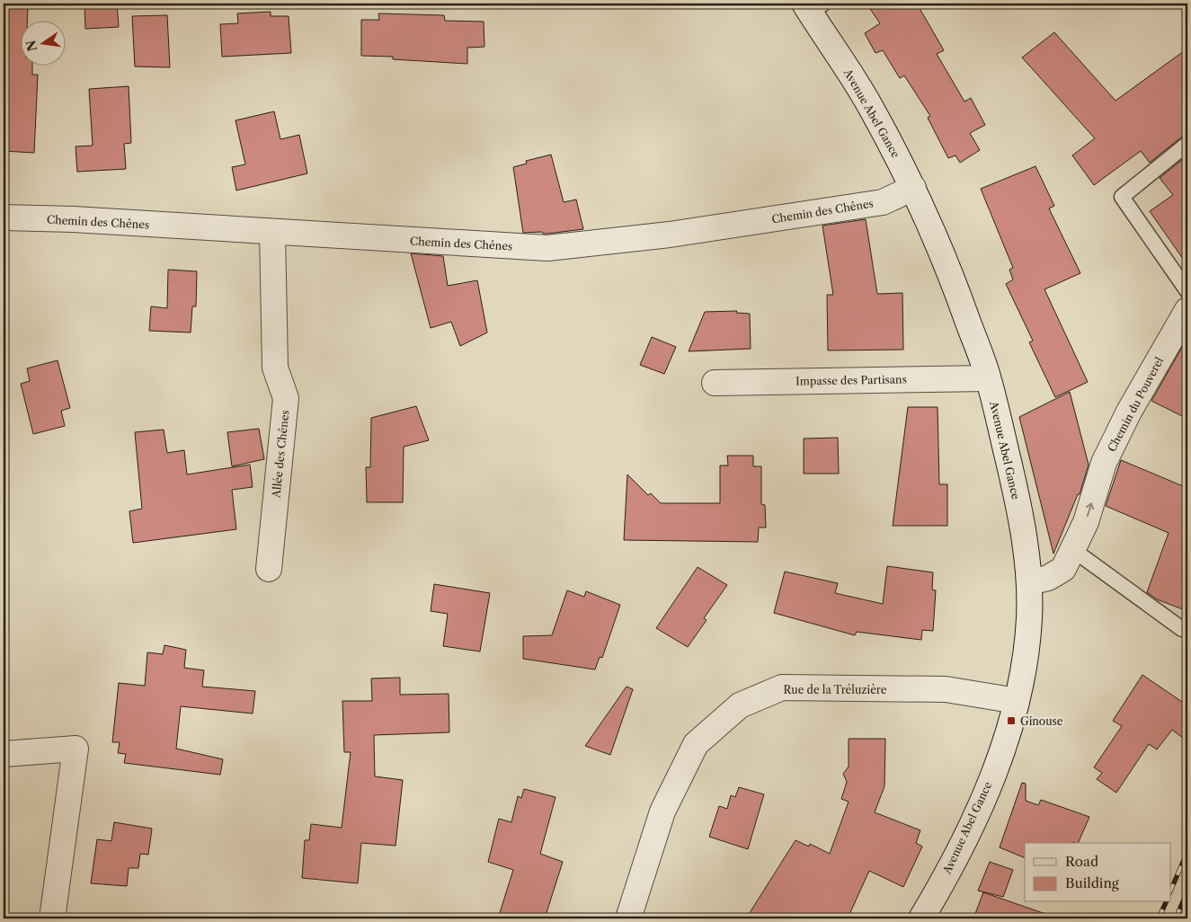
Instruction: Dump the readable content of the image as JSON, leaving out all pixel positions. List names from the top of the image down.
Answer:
{
  "streets": {
    "street": [
      "Avenue Abel Gance",
      "Chemin des Chênes",
      "Impasse des Partisans",
      "Chemin du Pouverel",
      "Allée des Chênes",
      "Rue de la Tréluzière"
    ]
  },
  "crossings": [
    ["Avenue Abel Gance", "Chemin des Chênes"],
    ["Avenue Abel Gance", "Impasse des Partisans"],
    ["Avenue Abel Gance", "Chemin du Pouverel"],
    ["Avenue Abel Gance", "Rue de la Tréluzière"],
    ["Chemin des Chênes", "Allée des Chênes"]
  ],
  "one_way": ["Chemin du Pouverel"],
  "places": {
    "transit": ["Ginouse"]
  },
  "legend": ["Road", "Building"],
  "north": "left"
}
